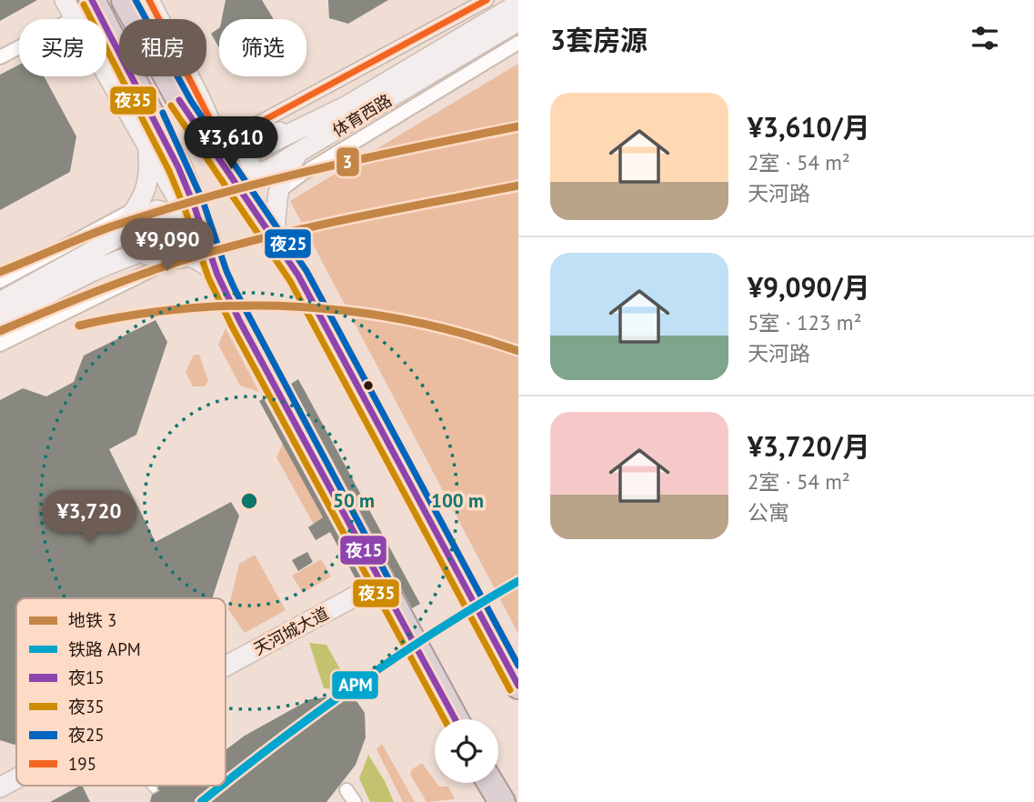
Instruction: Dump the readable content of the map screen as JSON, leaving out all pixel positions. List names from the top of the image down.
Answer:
{
  "streets": {
    "street": ["体育西路", "天河城大道"]
  },
  "lines": [
    "transit line 夜15",
    "transit line 夜25",
    "transit line 195",
    "transit line 夜35",
    "metro line 3",
    "rail line APM"
  ],
  "legend": [
    "地铁 3",
    "铁路 APM",
    "夜15",
    "夜35",
    "夜25",
    "195"
  ],
  "page": {
    "heading": "3套房源",
    "chip": ["买房", "租房", "筛选"],
    "list": [
      {
        "name": "¥3,610/月",
        "note": "2室 · 54 m² · 天河路"
      },
      {
        "name": "¥9,090/月",
        "note": "5室 · 123 m² · 天河路"
      },
      {
        "name": "¥3,720/月",
        "note": "2室 · 54 m² · 公寓"
      }
    ],
    "price": ["¥3,610", "¥9,090", "¥3,720"]
  },
  "rings": ["50 m", "100 m"]
}
